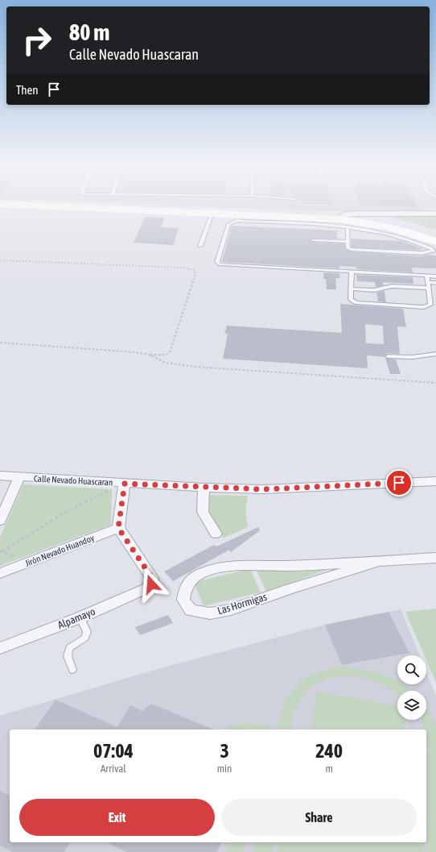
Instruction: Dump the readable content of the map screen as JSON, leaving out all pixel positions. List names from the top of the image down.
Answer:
{
  "streets": {
    "street": [
      "Calle Nevado Huascaran",
      "Jirón Nevado Huandoy",
      "Las Hormigas",
      "Alpamayo"
    ]
  },
  "crossings": [
    ["Jirón Nevado Huandoy", "Alpamayo"]
  ],
  "page": {
    "turn": ["80 m", "Calle Nevado Huascaran"],
    "then": "Then",
    "eta": [
      "07:04",
      "Arrival",
      "3",
      "min",
      "240",
      "m"
    ],
    "buttons": ["Exit", "Share"]
  }
}
